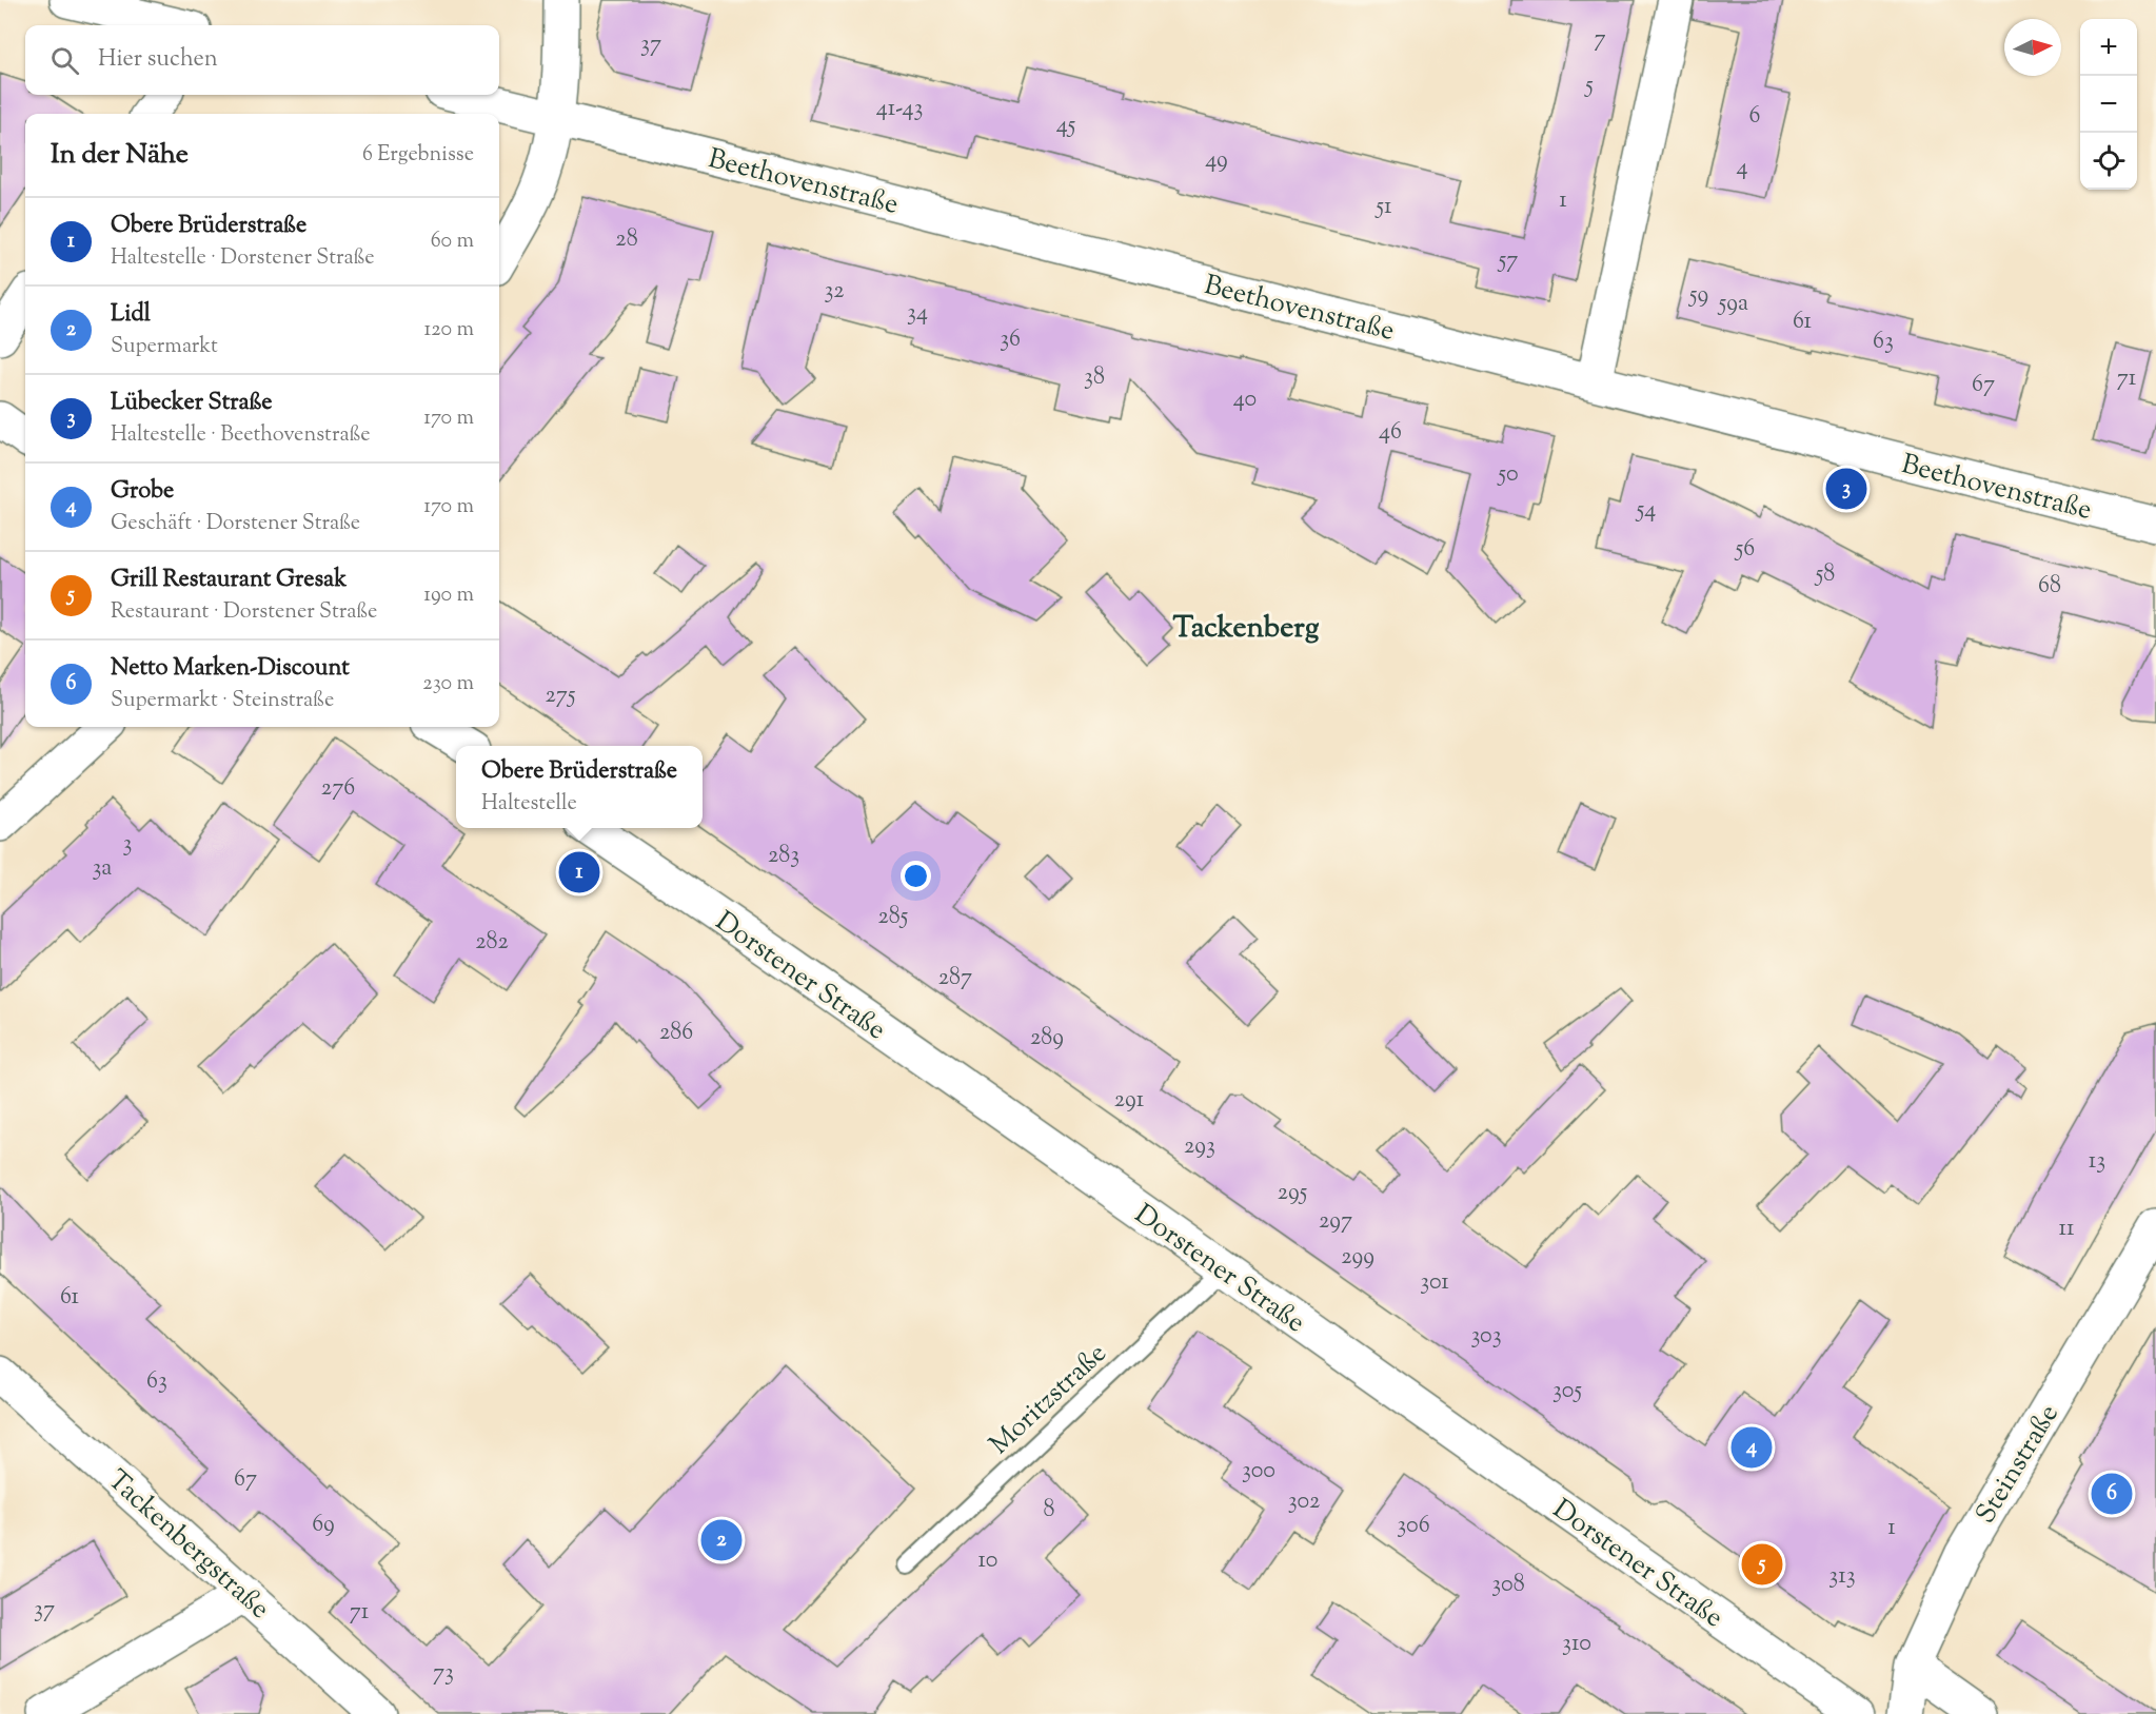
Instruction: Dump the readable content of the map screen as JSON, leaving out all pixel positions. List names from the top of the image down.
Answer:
{
  "streets": {
    "street": [
      "Beethovenstraße",
      "Dorstener Straße",
      "Steinstraße",
      "Tackenbergstraße"
    ],
    "lane": ["Moritzstraße"]
  },
  "crossings": [
    ["Dorstener Straße", "Moritzstraße"]
  ],
  "districts": ["Tackenberg"],
  "house_numbers": [
    "7",
    "37",
    "5",
    "41-43",
    "6",
    "45",
    "49",
    "4",
    "1",
    "51",
    "28",
    "57",
    "32",
    "59",
    "59a",
    "34",
    "61",
    "36",
    "63",
    "38",
    "71",
    "67",
    "40",
    "46",
    "50",
    "54",
    "56",
    "58",
    "68",
    "275",
    "276",
    "3",
    "283",
    "3a",
    "285",
    "282",
    "287",
    "286",
    "289",
    "291",
    "293",
    "13",
    "295",
    "297",
    "11",
    "299",
    "301",
    "61",
    "303",
    "63",
    "305",
    "300",
    "67",
    "302",
    "8",
    "69",
    "306",
    "1",
    "10",
    "313",
    "308",
    "37",
    "71",
    "310",
    "73"
  ],
  "north": "right",
  "page": {
    "map_buttons": ["+", "−"],
    "search": "Hier suchen",
    "heading": ["In der Nähe", "6 Ergebnisse"],
    "list": [
      {
        "mark": "1",
        "name": "Obere Brüderstraße",
        "note": "Haltestelle · Dorstener Straße",
        "value": "60 m"
      },
      {
        "mark": "2",
        "name": "Lidl",
        "note": "Supermarkt",
        "value": "120 m"
      },
      {
        "mark": "3",
        "name": "Lübecker Straße",
        "note": "Haltestelle · Beethovenstraße",
        "value": "170 m"
      },
      {
        "mark": "4",
        "name": "Grobe",
        "note": "Geschäft · Dorstener Straße",
        "value": "170 m"
      },
      {
        "mark": "5",
        "name": "Grill Restaurant Gresak",
        "note": "Restaurant · Dorstener Straße",
        "value": "190 m"
      },
      {
        "mark": "6",
        "name": "Netto Marken-Discount",
        "note": "Supermarkt · Steinstraße",
        "value": "230 m"
      }
    ],
    "pins": [
      "3",
      "1",
      "4",
      "6",
      "2",
      "5"
    ],
    "popup": ["Obere Brüderstraße", "Haltestelle"]
  }
}
